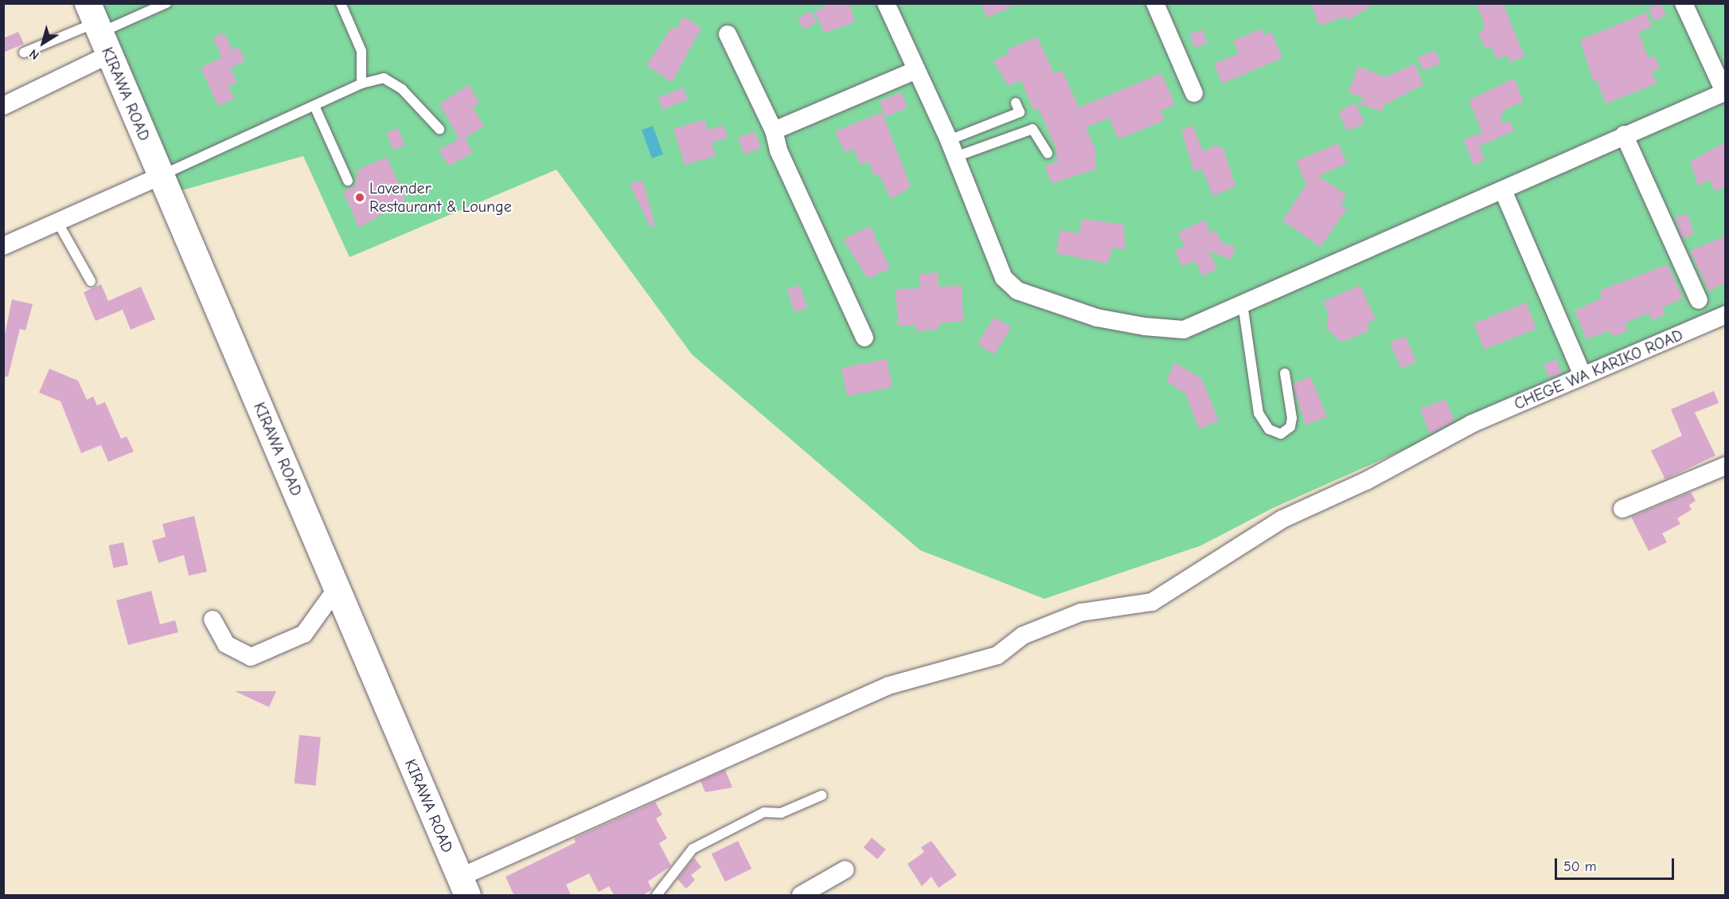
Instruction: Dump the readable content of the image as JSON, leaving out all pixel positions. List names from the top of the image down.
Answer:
{
  "streets": {
    "main road": ["KIRAWA ROAD"],
    "street": ["CHEGE WA KARIKO ROAD"]
  },
  "crossings": [
    ["KIRAWA ROAD", "CHEGE WA KARIKO ROAD"]
  ],
  "places": ["Lavender Restaurant & Lounge"],
  "scale_bar": "50 m",
  "north": "bottom left"
}
